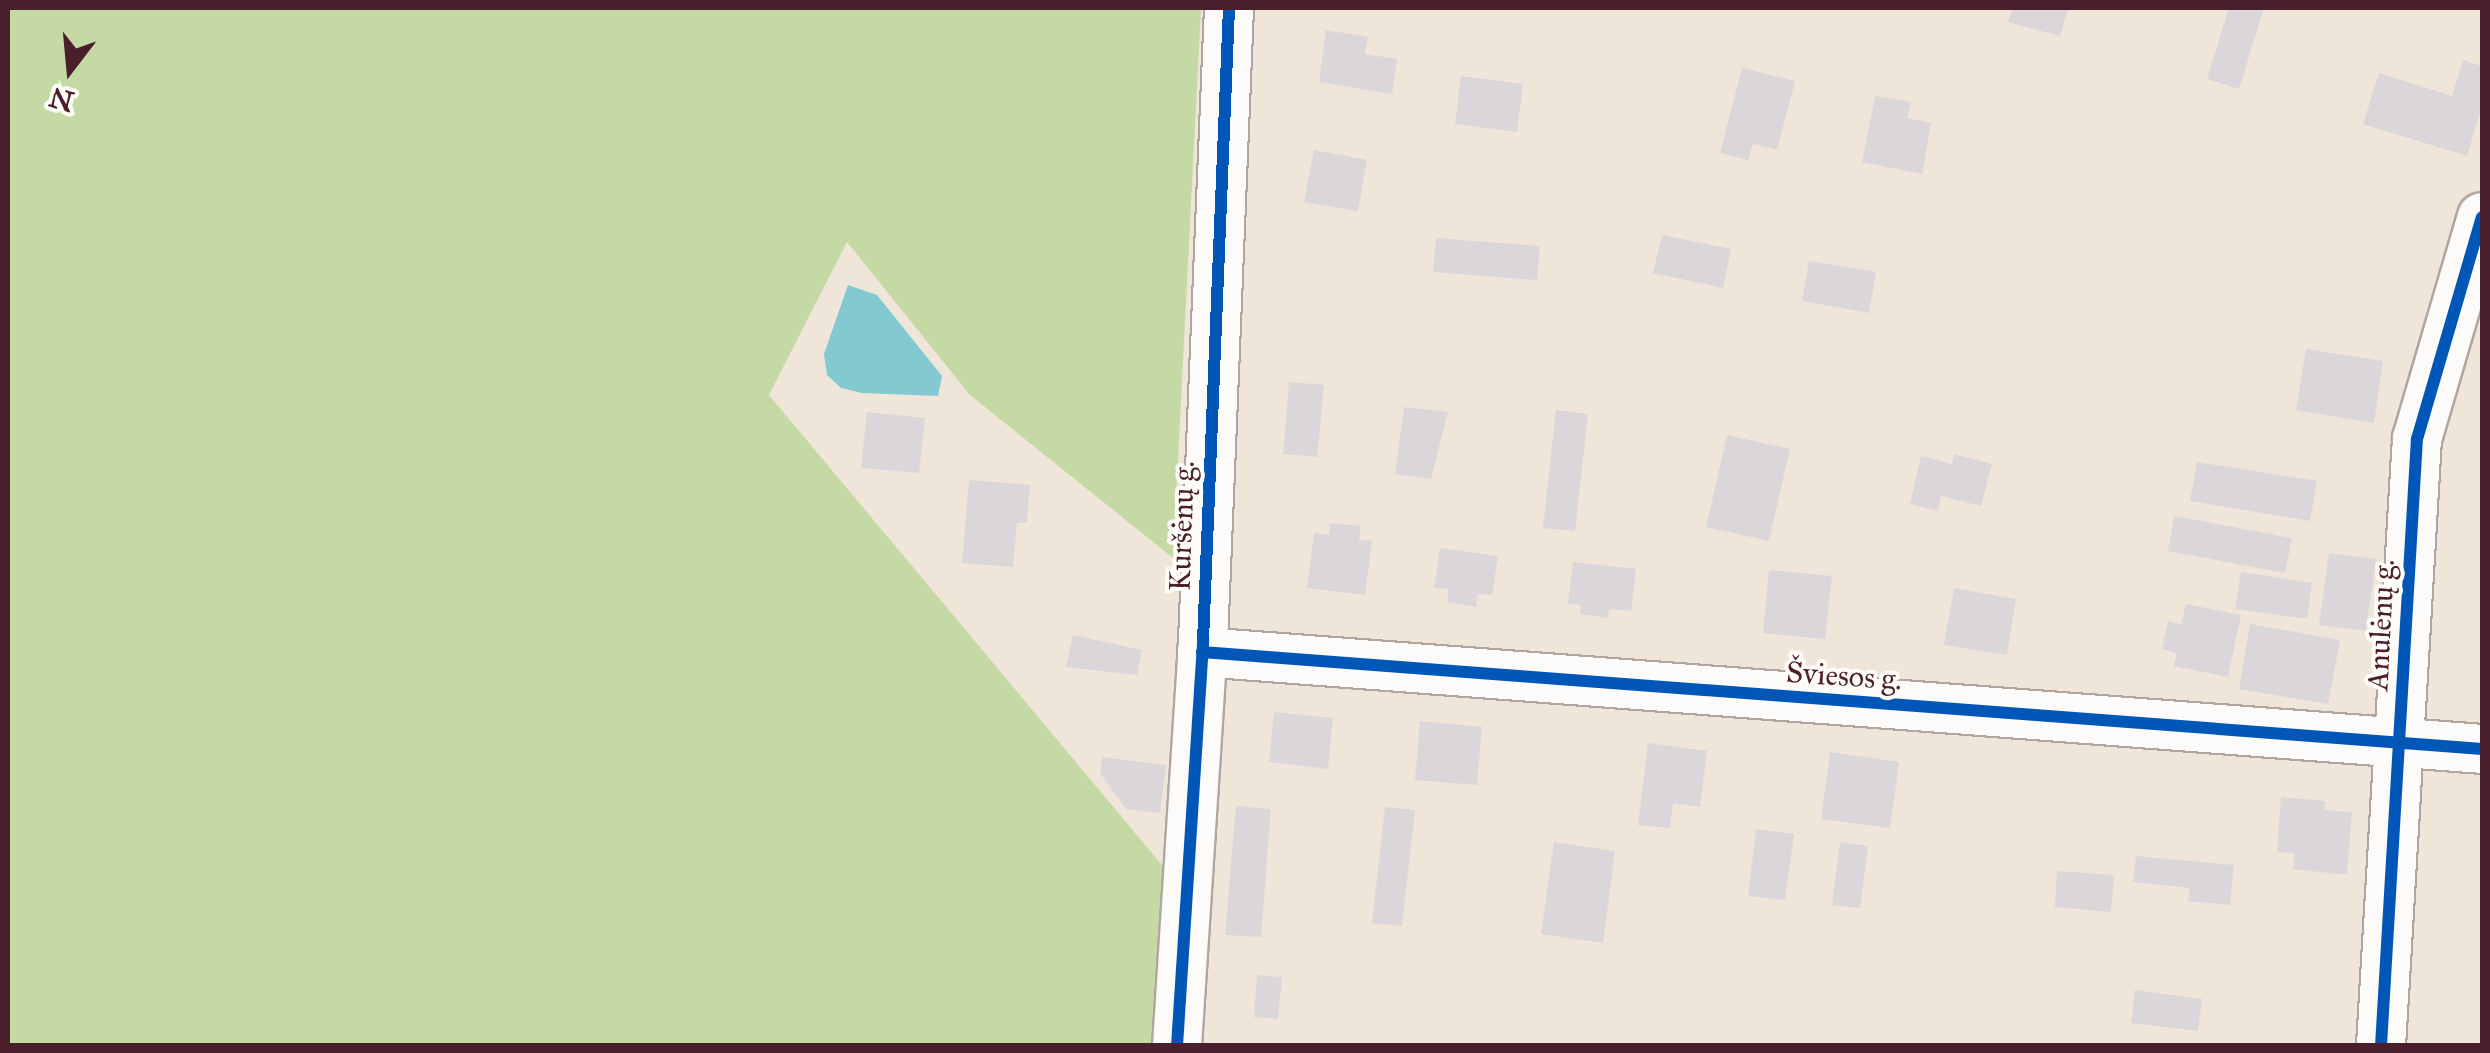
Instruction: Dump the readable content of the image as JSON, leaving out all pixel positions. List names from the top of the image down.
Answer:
{
  "streets": {
    "street": ["Kuršėnų g.", "Anulėnų g.", "Šviesos g."]
  },
  "crossings": [
    ["Kuršėnų g.", "Šviesos g."],
    ["Anulėnų g.", "Šviesos g."]
  ],
  "north": "bottom"
}
